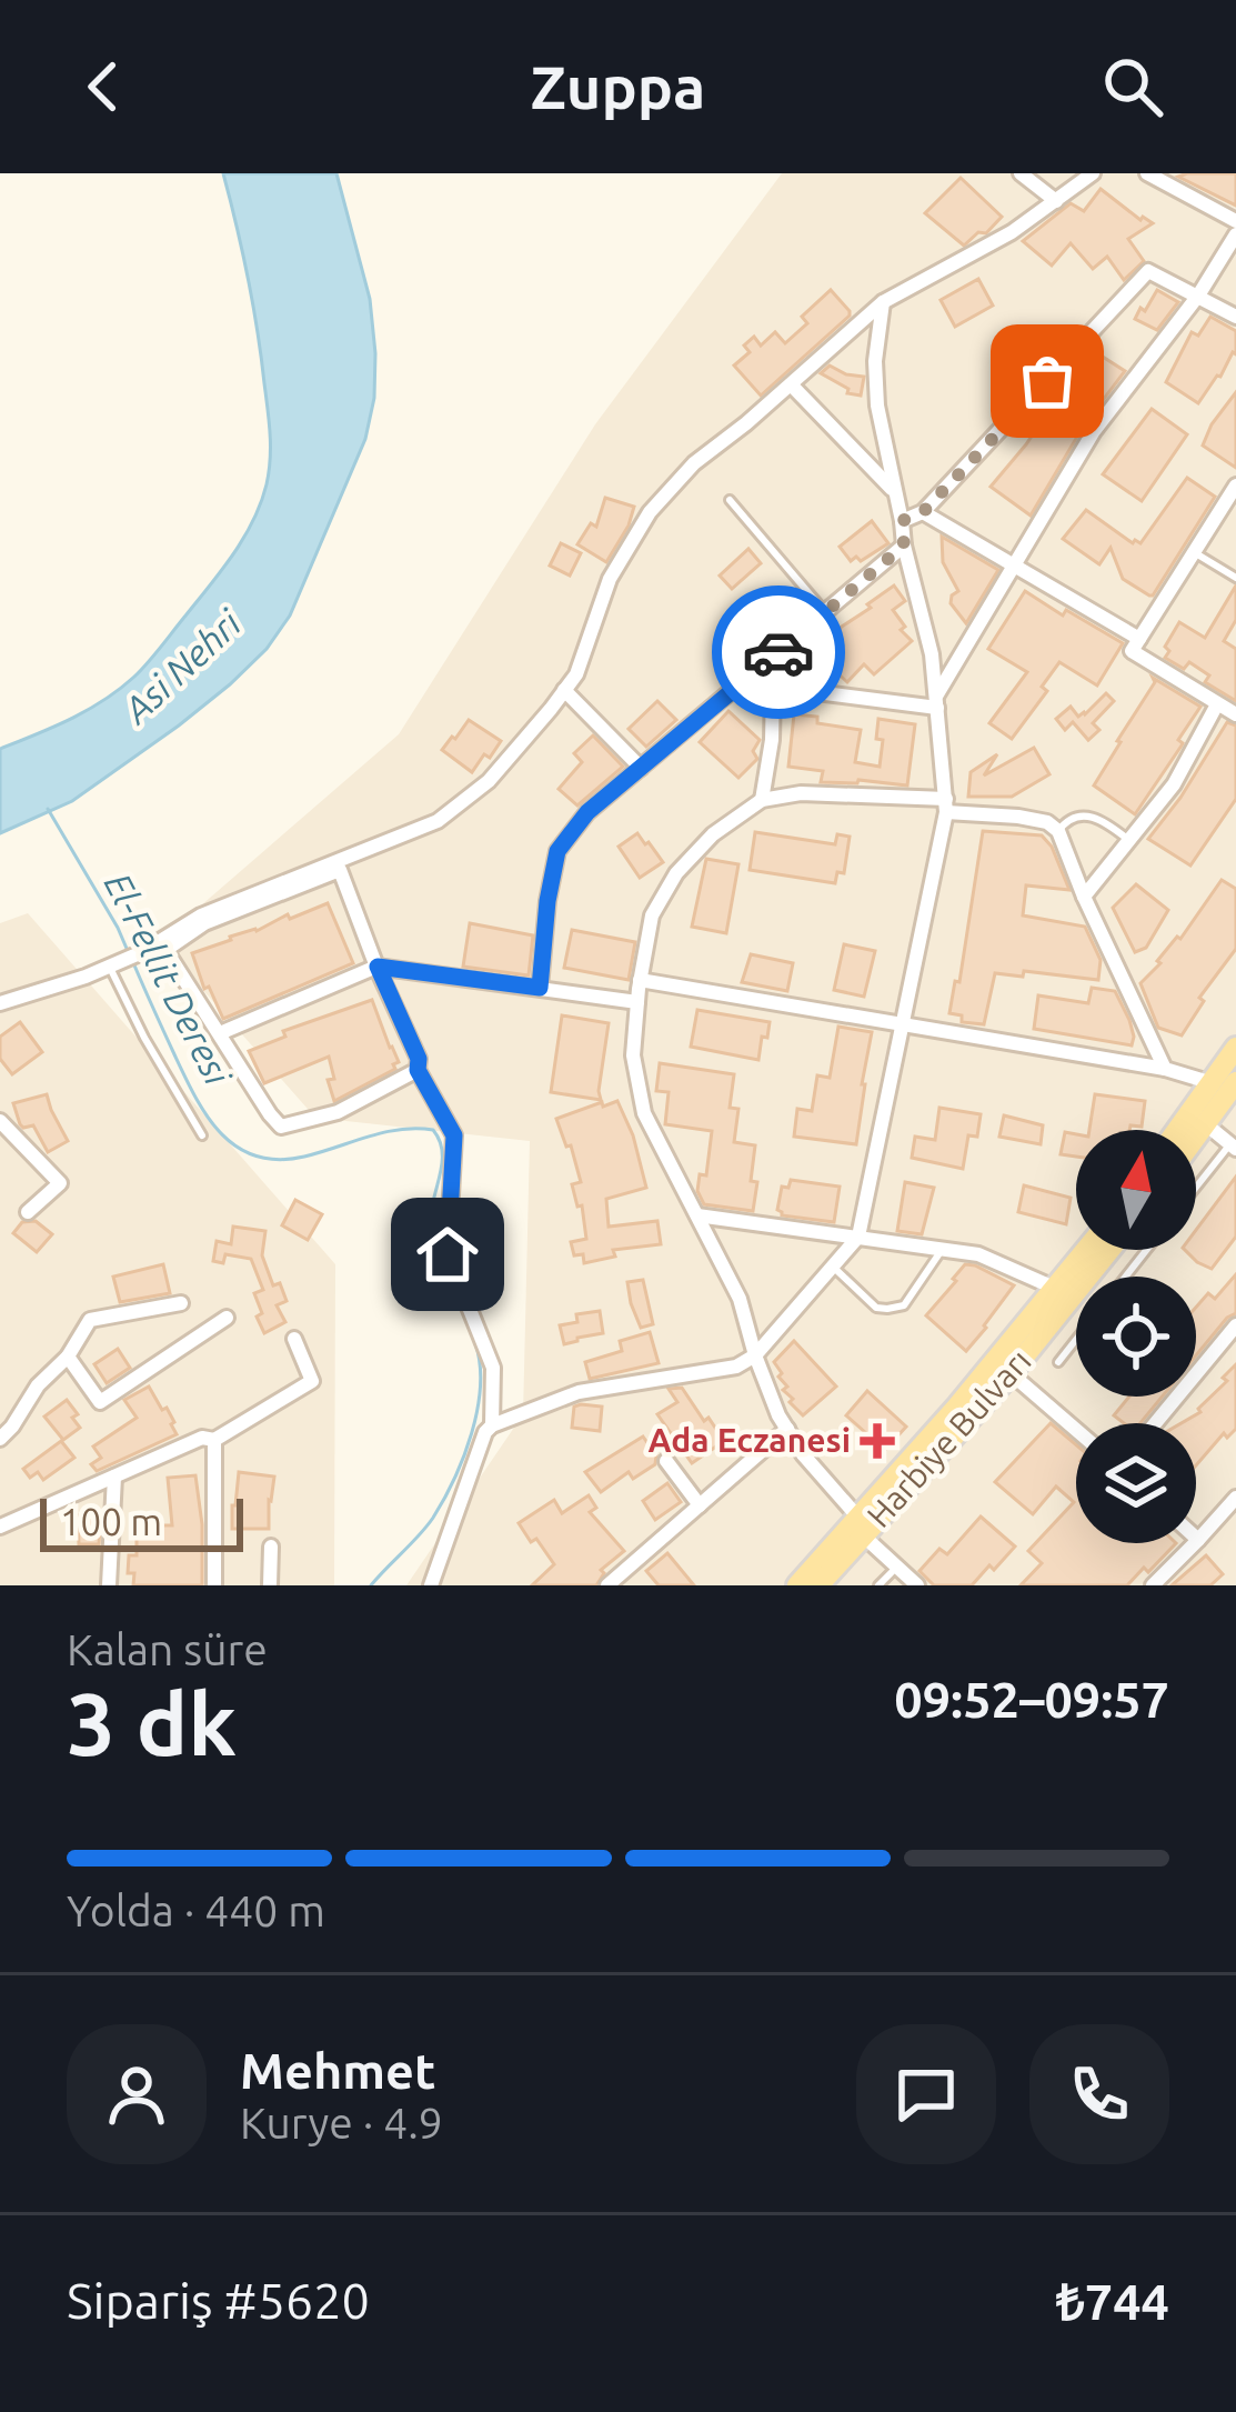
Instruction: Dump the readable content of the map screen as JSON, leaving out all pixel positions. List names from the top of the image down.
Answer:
{
  "streets": {
    "main road": ["Harbiye Bulvarı"]
  },
  "water": ["Asi Nehri", "El-Fellit Deresi"],
  "places": {
    "health": ["Ada Eczanesi"]
  },
  "scale_bar": "100 m",
  "north": "top",
  "page": {
    "header": "Zuppa",
    "scale": "100 m",
    "heading": ["3 dk", "Kalan süre", "09:52–09:57"],
    "panel": [
      "Mehmet",
      "Kurye · 4.9",
      "Sipariş #5620",
      "₺744"
    ],
    "bar": "Yolda · 440 m"
  }
}
